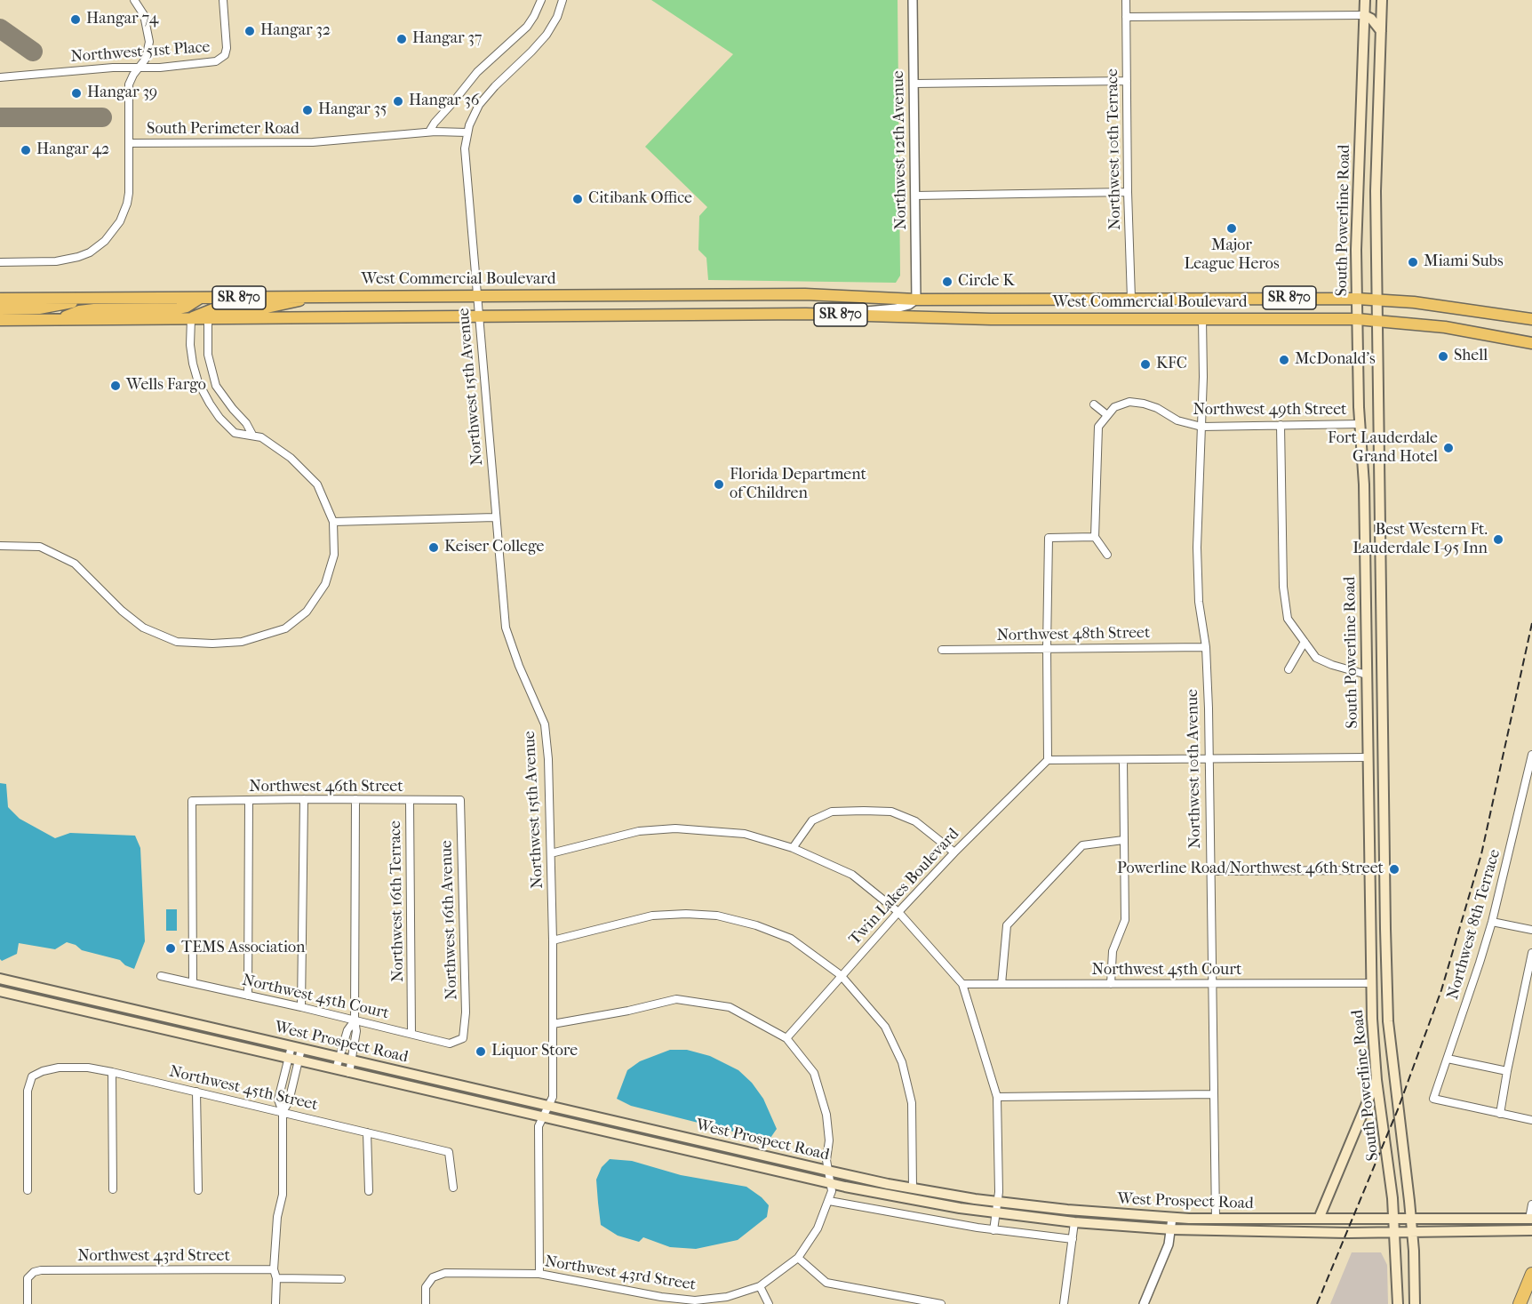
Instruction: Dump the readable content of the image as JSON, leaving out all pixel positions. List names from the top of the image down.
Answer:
{
  "streets": {
    "highway": ["West Commercial Boulevard", "SR 870"],
    "main road": ["South Powerline Road", "West Prospect Road"],
    "street": [
      "Northwest 51st Place",
      "South Perimeter Road",
      "Northwest 10th Terrace",
      "Northwest 12th Avenue",
      "Northwest 15th Avenue",
      "Northwest 49th Street",
      "Northwest 48th Street",
      "Northwest 10th Avenue",
      "Northwest 46th Street",
      "Twin Lakes Boulevard",
      "Northwest 16th Terrace",
      "Northwest 16th Avenue",
      "Northwest 8th Terrace",
      "Northwest 45th Court",
      "Northwest 45th Street",
      "Northwest 43rd Street"
    ]
  },
  "crossings": [
    ["South Perimeter Road", "Northwest 15th Avenue"],
    ["Northwest 10th Terrace", "West Commercial Boulevard"],
    ["Northwest 12th Avenue", "West Commercial Boulevard"],
    ["South Powerline Road", "West Commercial Boulevard"],
    ["South Powerline Road", "Northwest 49th Street"],
    ["South Powerline Road", "Northwest 45th Court"],
    ["South Powerline Road", "West Prospect Road"],
    ["West Commercial Boulevard", "Northwest 15th Avenue"],
    ["West Commercial Boulevard", "Northwest 10th Avenue"],
    ["Northwest 15th Avenue", "West Prospect Road"],
    ["Northwest 15th Avenue", "Northwest 43rd Street"],
    ["Northwest 49th Street", "Northwest 10th Avenue"],
    ["Northwest 48th Street", "Northwest 10th Avenue"],
    ["Northwest 10th Avenue", "Northwest 45th Court"],
    ["Northwest 10th Avenue", "West Prospect Road"],
    ["Northwest 46th Street", "Northwest 16th Terrace"],
    ["Northwest 46th Street", "Northwest 16th Avenue"],
    ["Northwest 46th Street", "Northwest 45th Court"],
    ["Twin Lakes Boulevard", "Northwest 43rd Street"],
    ["Northwest 16th Terrace", "Northwest 45th Court"],
    ["Northwest 16th Avenue", "Northwest 45th Court"],
    ["West Prospect Road", "Northwest 43rd Street"]
  ],
  "places": [
    "Hangar 74",
    "Hangar 32",
    "Hangar 37",
    "Hangar 39",
    "Hangar 36",
    "Hangar 35",
    "Hangar 42",
    "Citibank Office",
    "Major League Heros",
    "Miami Subs",
    "Circle K",
    "Shell",
    "McDonald's",
    "KFC",
    "Wells Fargo",
    "Fort Lauderdale Grand Hotel",
    "Florida Department of Children",
    "Best Western Ft. Lauderdale I-95 Inn",
    "Keiser College",
    "Powerline Road/Northwest 46th Street",
    "TEMS Association",
    "Liquor Store"
  ]
}
